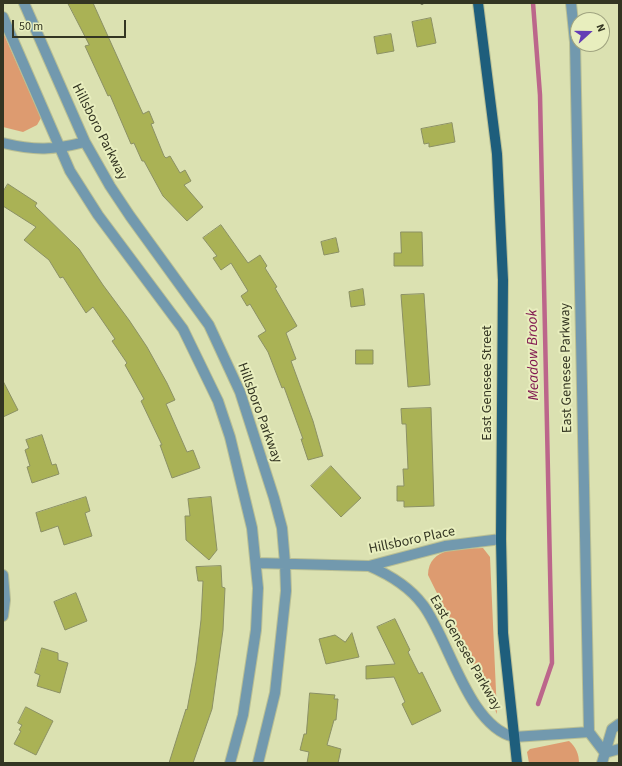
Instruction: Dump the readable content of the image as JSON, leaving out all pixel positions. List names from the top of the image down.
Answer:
{
  "streets": {
    "main road": ["East Genesee Street"],
    "street": ["Hillsboro Parkway", "East Genesee Parkway", "Hillsboro Place"]
  },
  "crossings": [
    ["Hillsboro Parkway", "Hillsboro Place"],
    ["East Genesee Parkway", "East Genesee Street"],
    ["East Genesee Parkway", "Hillsboro Place"],
    ["East Genesee Street", "Hillsboro Place"]
  ],
  "water": ["Meadow Brook"],
  "scale_bar": "50 m",
  "north": "right"
}
